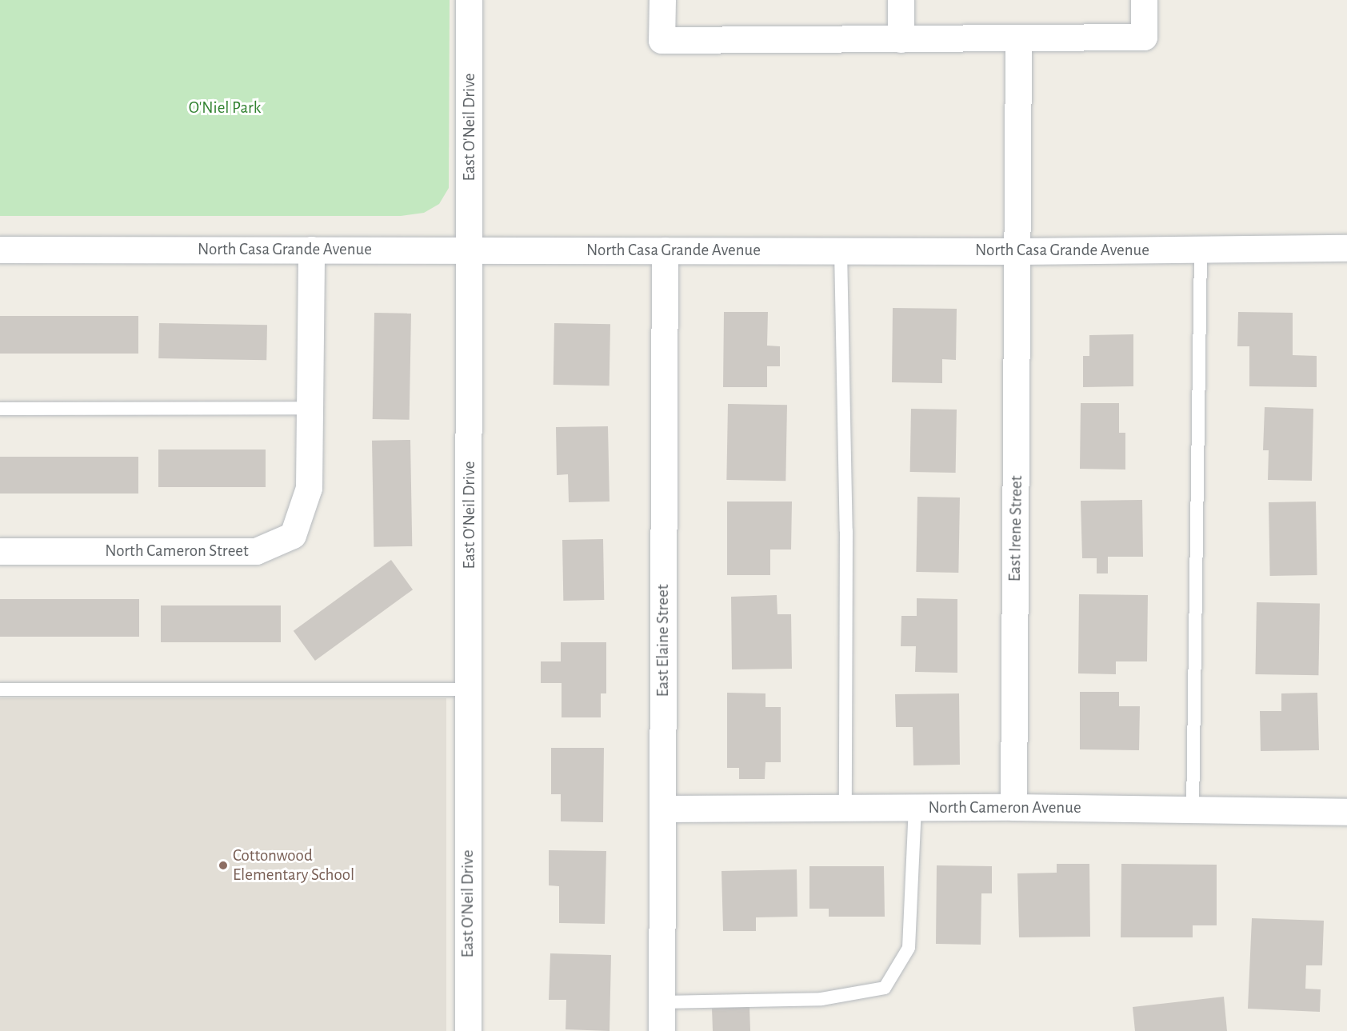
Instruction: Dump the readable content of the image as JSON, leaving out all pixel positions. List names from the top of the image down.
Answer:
{
  "streets": {
    "street": [
      "East O'Neil Drive",
      "North Casa Grande Avenue",
      "East Irene Street",
      "North Cameron Street",
      "East Elaine Street",
      "North Cameron Avenue"
    ]
  },
  "crossings": [
    ["East O'Neil Drive", "North Casa Grande Avenue"],
    ["North Casa Grande Avenue", "East Irene Street"],
    ["North Casa Grande Avenue", "North Cameron Street"],
    ["North Casa Grande Avenue", "East Elaine Street"],
    ["East Irene Street", "North Cameron Avenue"],
    ["East Elaine Street", "North Cameron Avenue"]
  ],
  "parks": ["O'Niel Park"],
  "places": ["Cottonwood Elementary School"]
}
